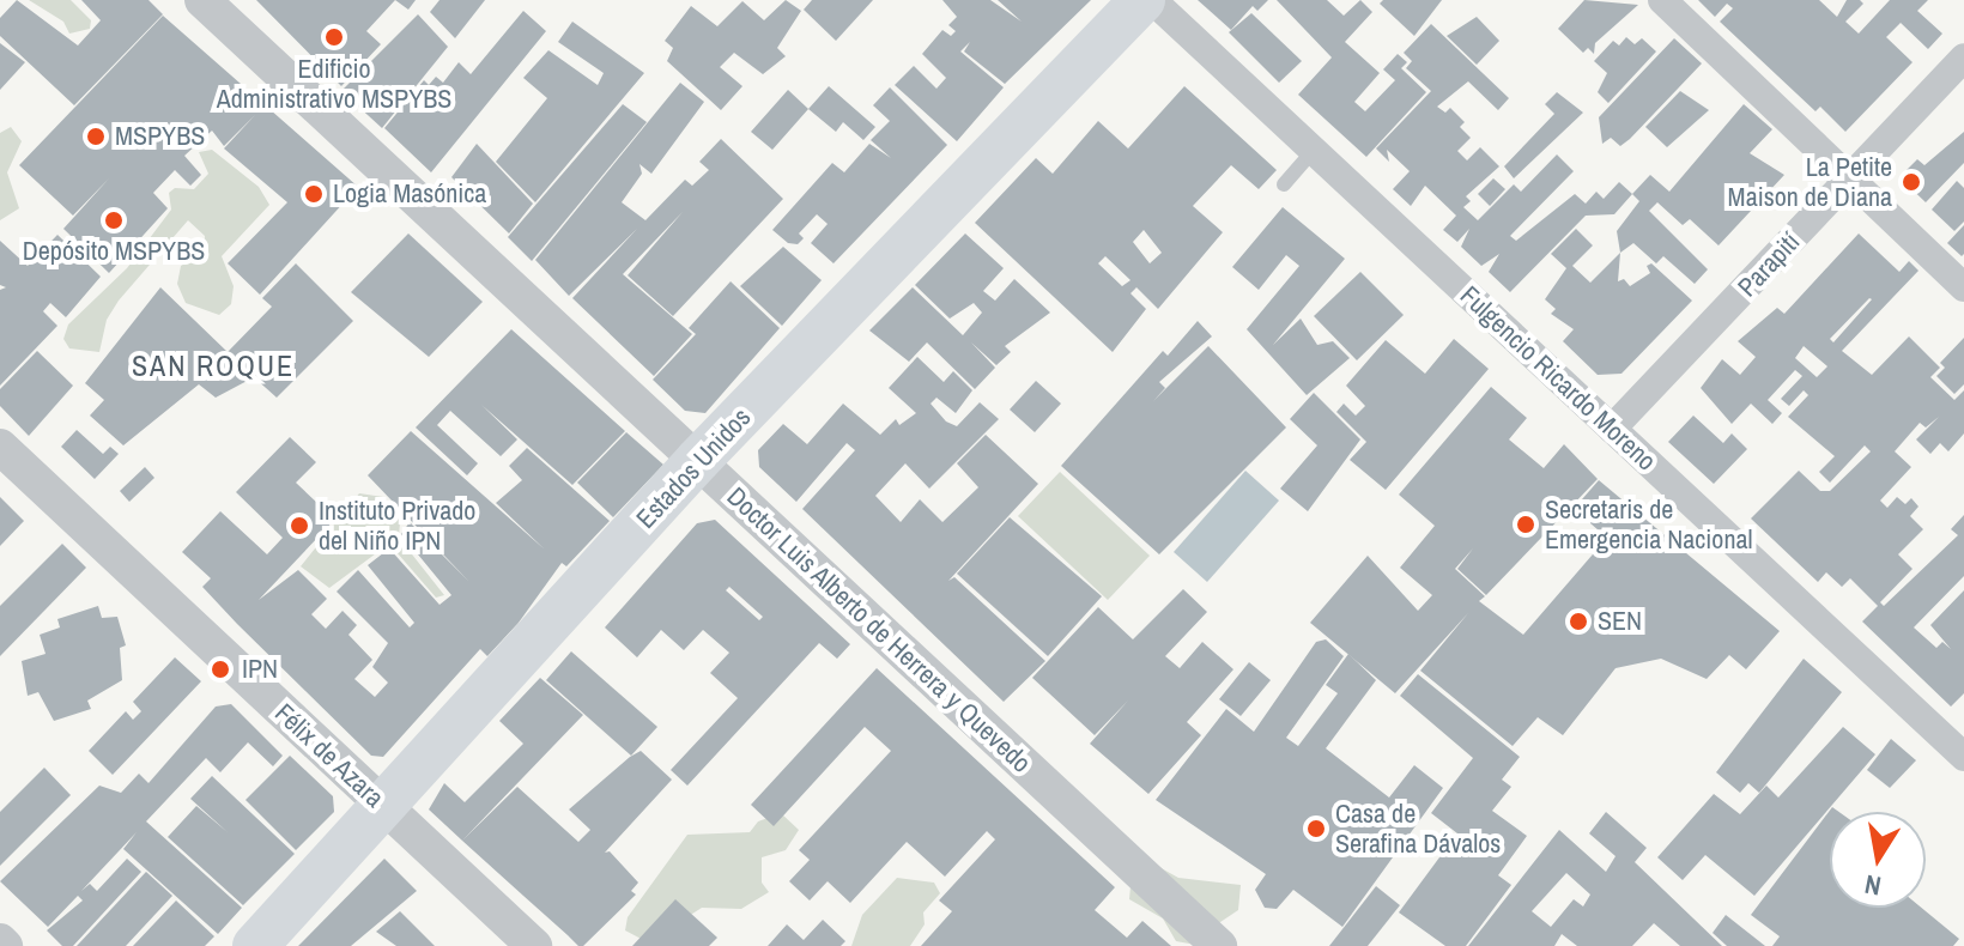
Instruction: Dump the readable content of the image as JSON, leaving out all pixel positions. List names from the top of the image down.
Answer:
{
  "streets": {
    "main road": ["Estados Unidos"],
    "street": [
      "Parapití",
      "Fulgencio Ricardo Moreno",
      "Doctor Luis Alberto de Herrera y Quevedo",
      "Félix de Azara"
    ]
  },
  "crossings": [
    ["Parapití", "Fulgencio Ricardo Moreno"],
    ["Estados Unidos", "Doctor Luis Alberto de Herrera y Quevedo"],
    ["Estados Unidos", "Félix de Azara"]
  ],
  "districts": ["SAN ROQUE"],
  "places": [
    "Edificio Administrativo MSPYBS",
    "MSPYBS",
    "La Petite Maison de Diana",
    "Logia Masónica",
    "Depósito MSPYBS",
    "Secretaris de Emergencia Nacional",
    "Instituto Privado del Niño IPN",
    "SEN",
    "IPN",
    "Casa de Serafina Dávalos"
  ],
  "north": "bottom"
}
